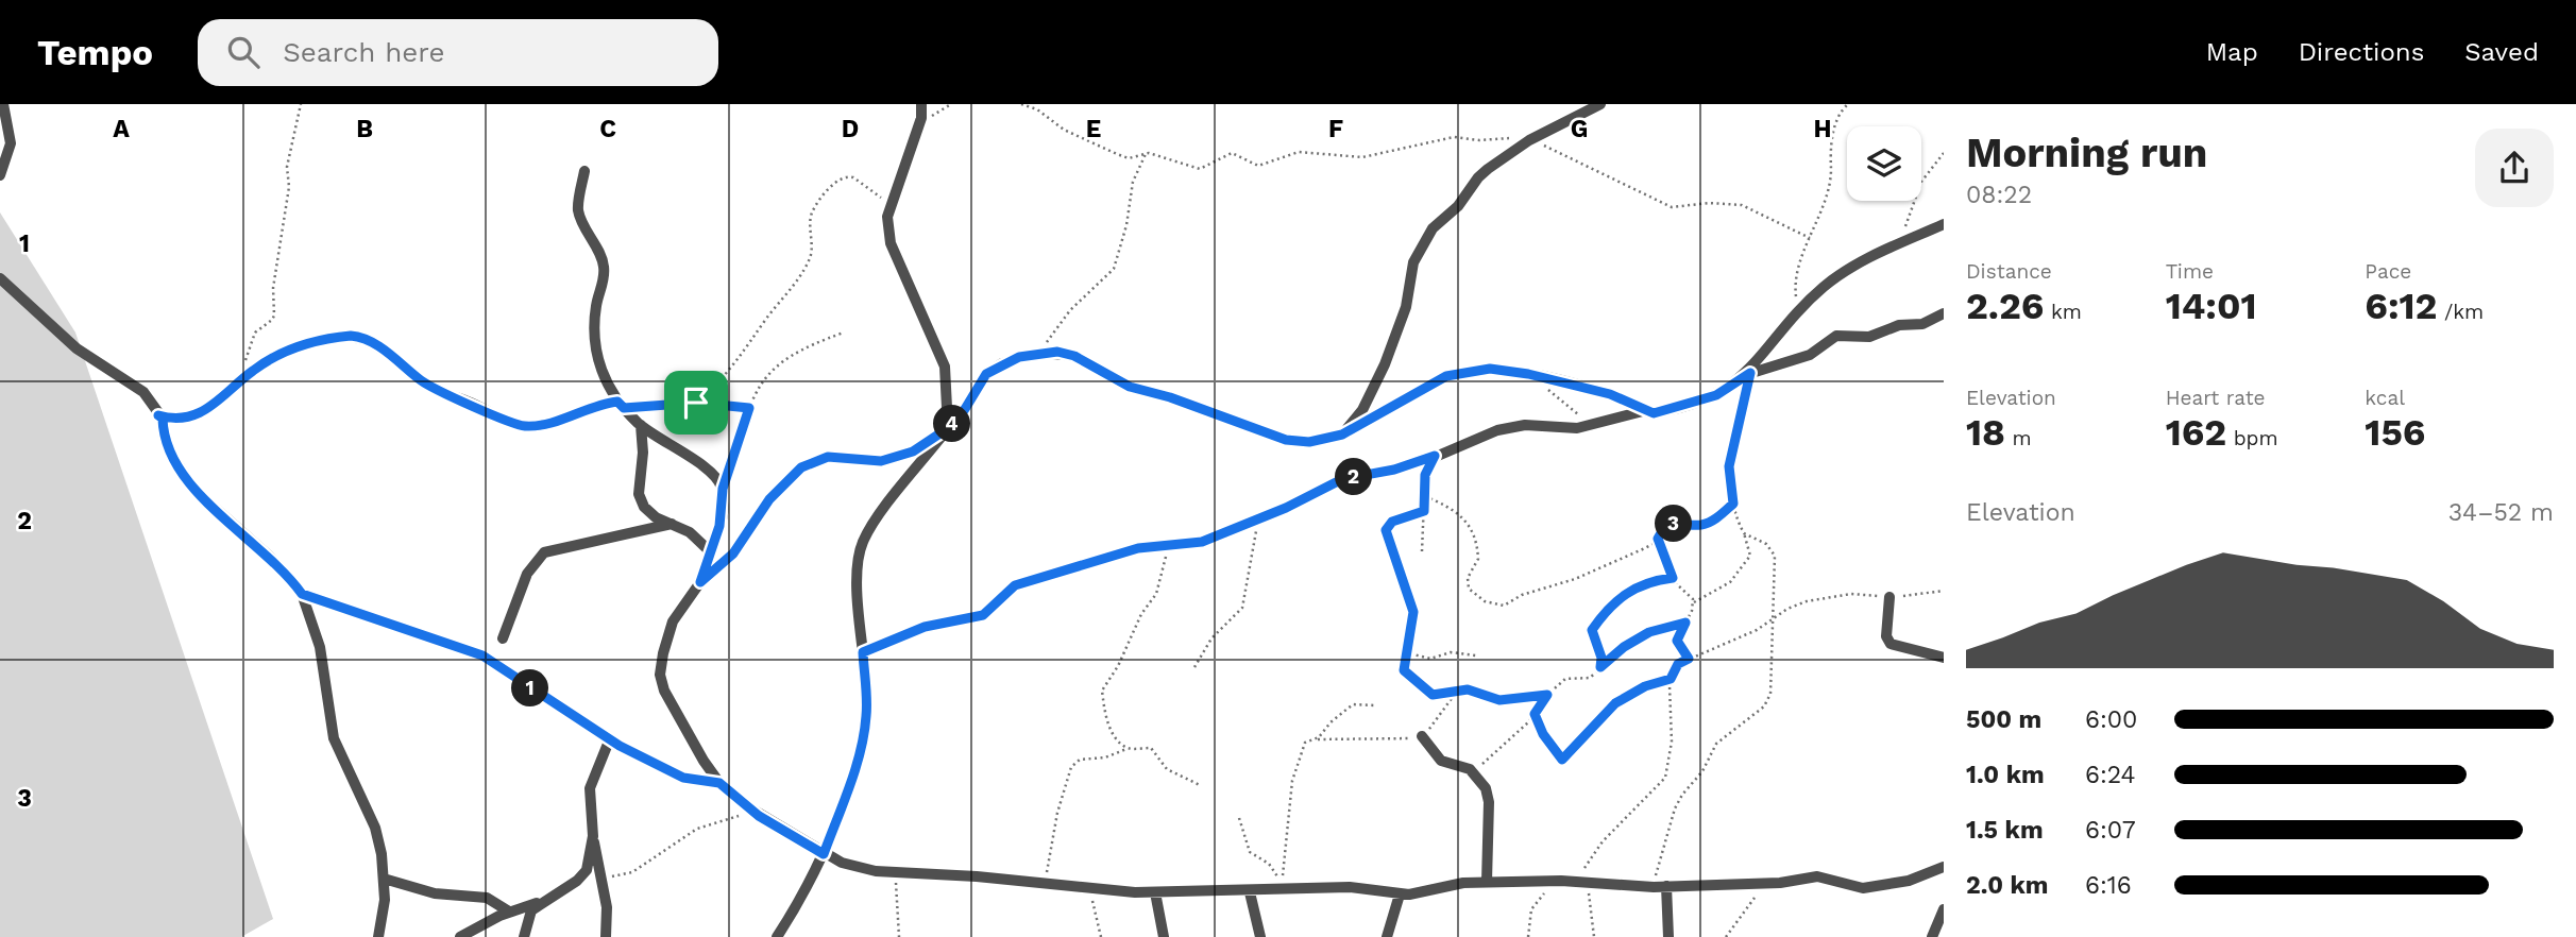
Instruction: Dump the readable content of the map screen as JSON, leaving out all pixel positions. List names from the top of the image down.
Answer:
{
  "page": {
    "header": "Tempo",
    "search": "Search here",
    "nav": ["Map", "Directions", "Saved"],
    "heading": ["Morning run", "08:22"],
    "stats": [
      ["Distance", "2.26 km"],
      ["Time", "14:01"],
      ["Pace", "6:12 /km"],
      ["Elevation", "18 m"],
      ["Heart rate", "162 bpm"],
      ["kcal", "156"]
    ],
    "pins": [
      "4",
      "2",
      "3",
      "1"
    ],
    "chart": ["Elevation", "34–52 m"],
    "list": [
      {
        "name": "500 m",
        "note": "6:00"
      },
      {
        "name": "1.0 km",
        "note": "6:24"
      },
      {
        "name": "1.5 km",
        "note": "6:07"
      },
      {
        "name": "2.0 km",
        "note": "6:16"
      }
    ]
  },
  "grid": {
    "columns": [
      "A",
      "B",
      "C",
      "D",
      "E",
      "F",
      "G",
      "H"
    ],
    "rows": ["1", "2", "3"]
  }
}
